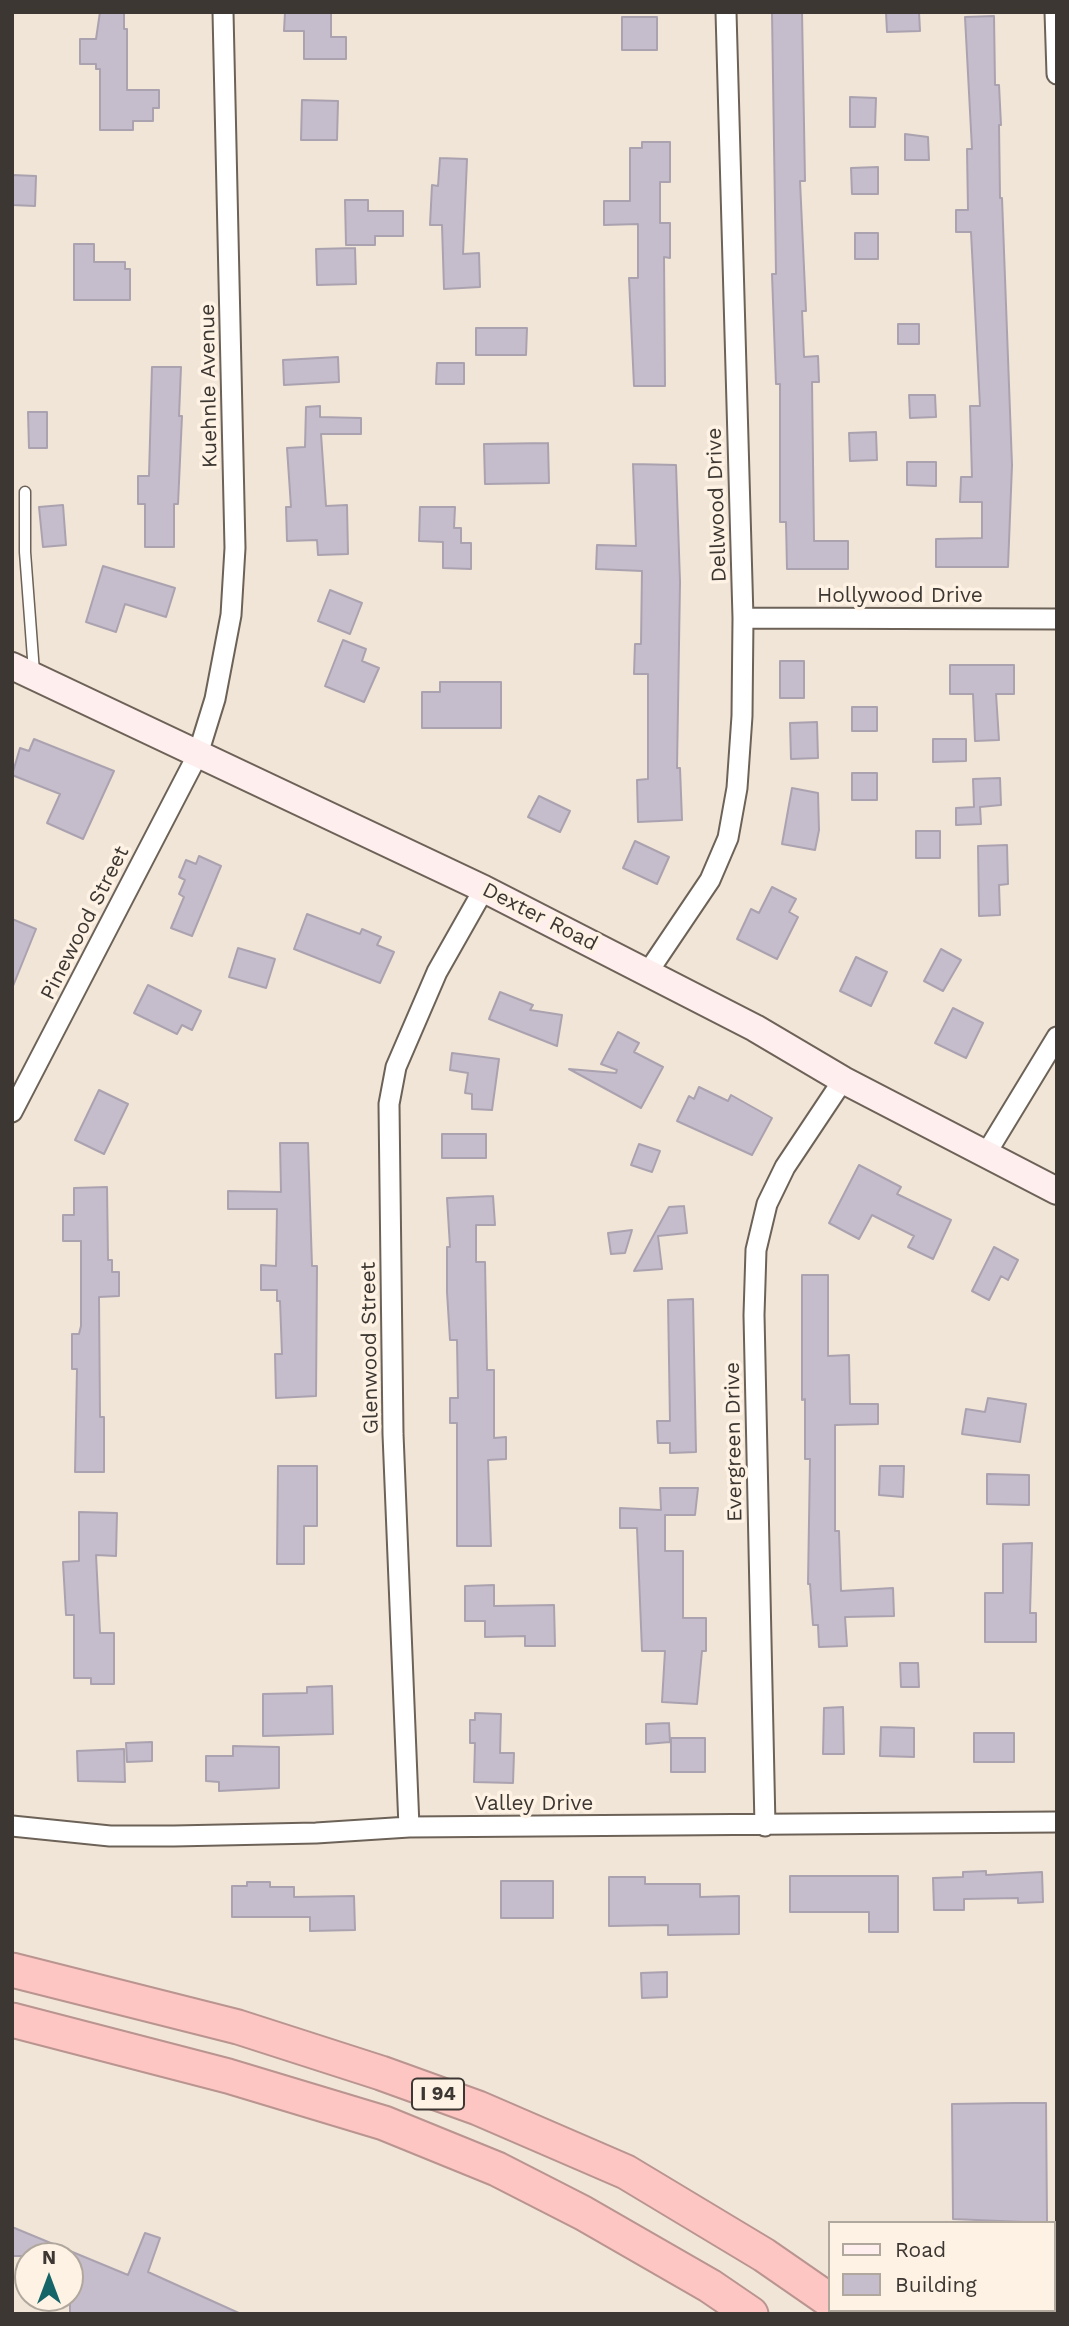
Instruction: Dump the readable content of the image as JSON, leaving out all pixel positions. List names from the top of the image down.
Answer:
{
  "streets": {
    "highway": ["I 94"],
    "main road": ["Dexter Road"],
    "street": [
      "Kuehnle Avenue",
      "Dellwood Drive",
      "Hollywood Drive",
      "Pinewood Street",
      "Glenwood Street",
      "Evergreen Drive",
      "Valley Drive"
    ]
  },
  "crossings": [
    ["Kuehnle Avenue", "Dexter Road"],
    ["Kuehnle Avenue", "Pinewood Street"],
    ["Dellwood Drive", "Hollywood Drive"],
    ["Dellwood Drive", "Dexter Road"],
    ["Dexter Road", "Pinewood Street"],
    ["Dexter Road", "Glenwood Street"],
    ["Dexter Road", "Evergreen Drive"],
    ["Glenwood Street", "Valley Drive"],
    ["Evergreen Drive", "Valley Drive"]
  ],
  "legend": ["Road", "Building"],
  "north": "top"
}
